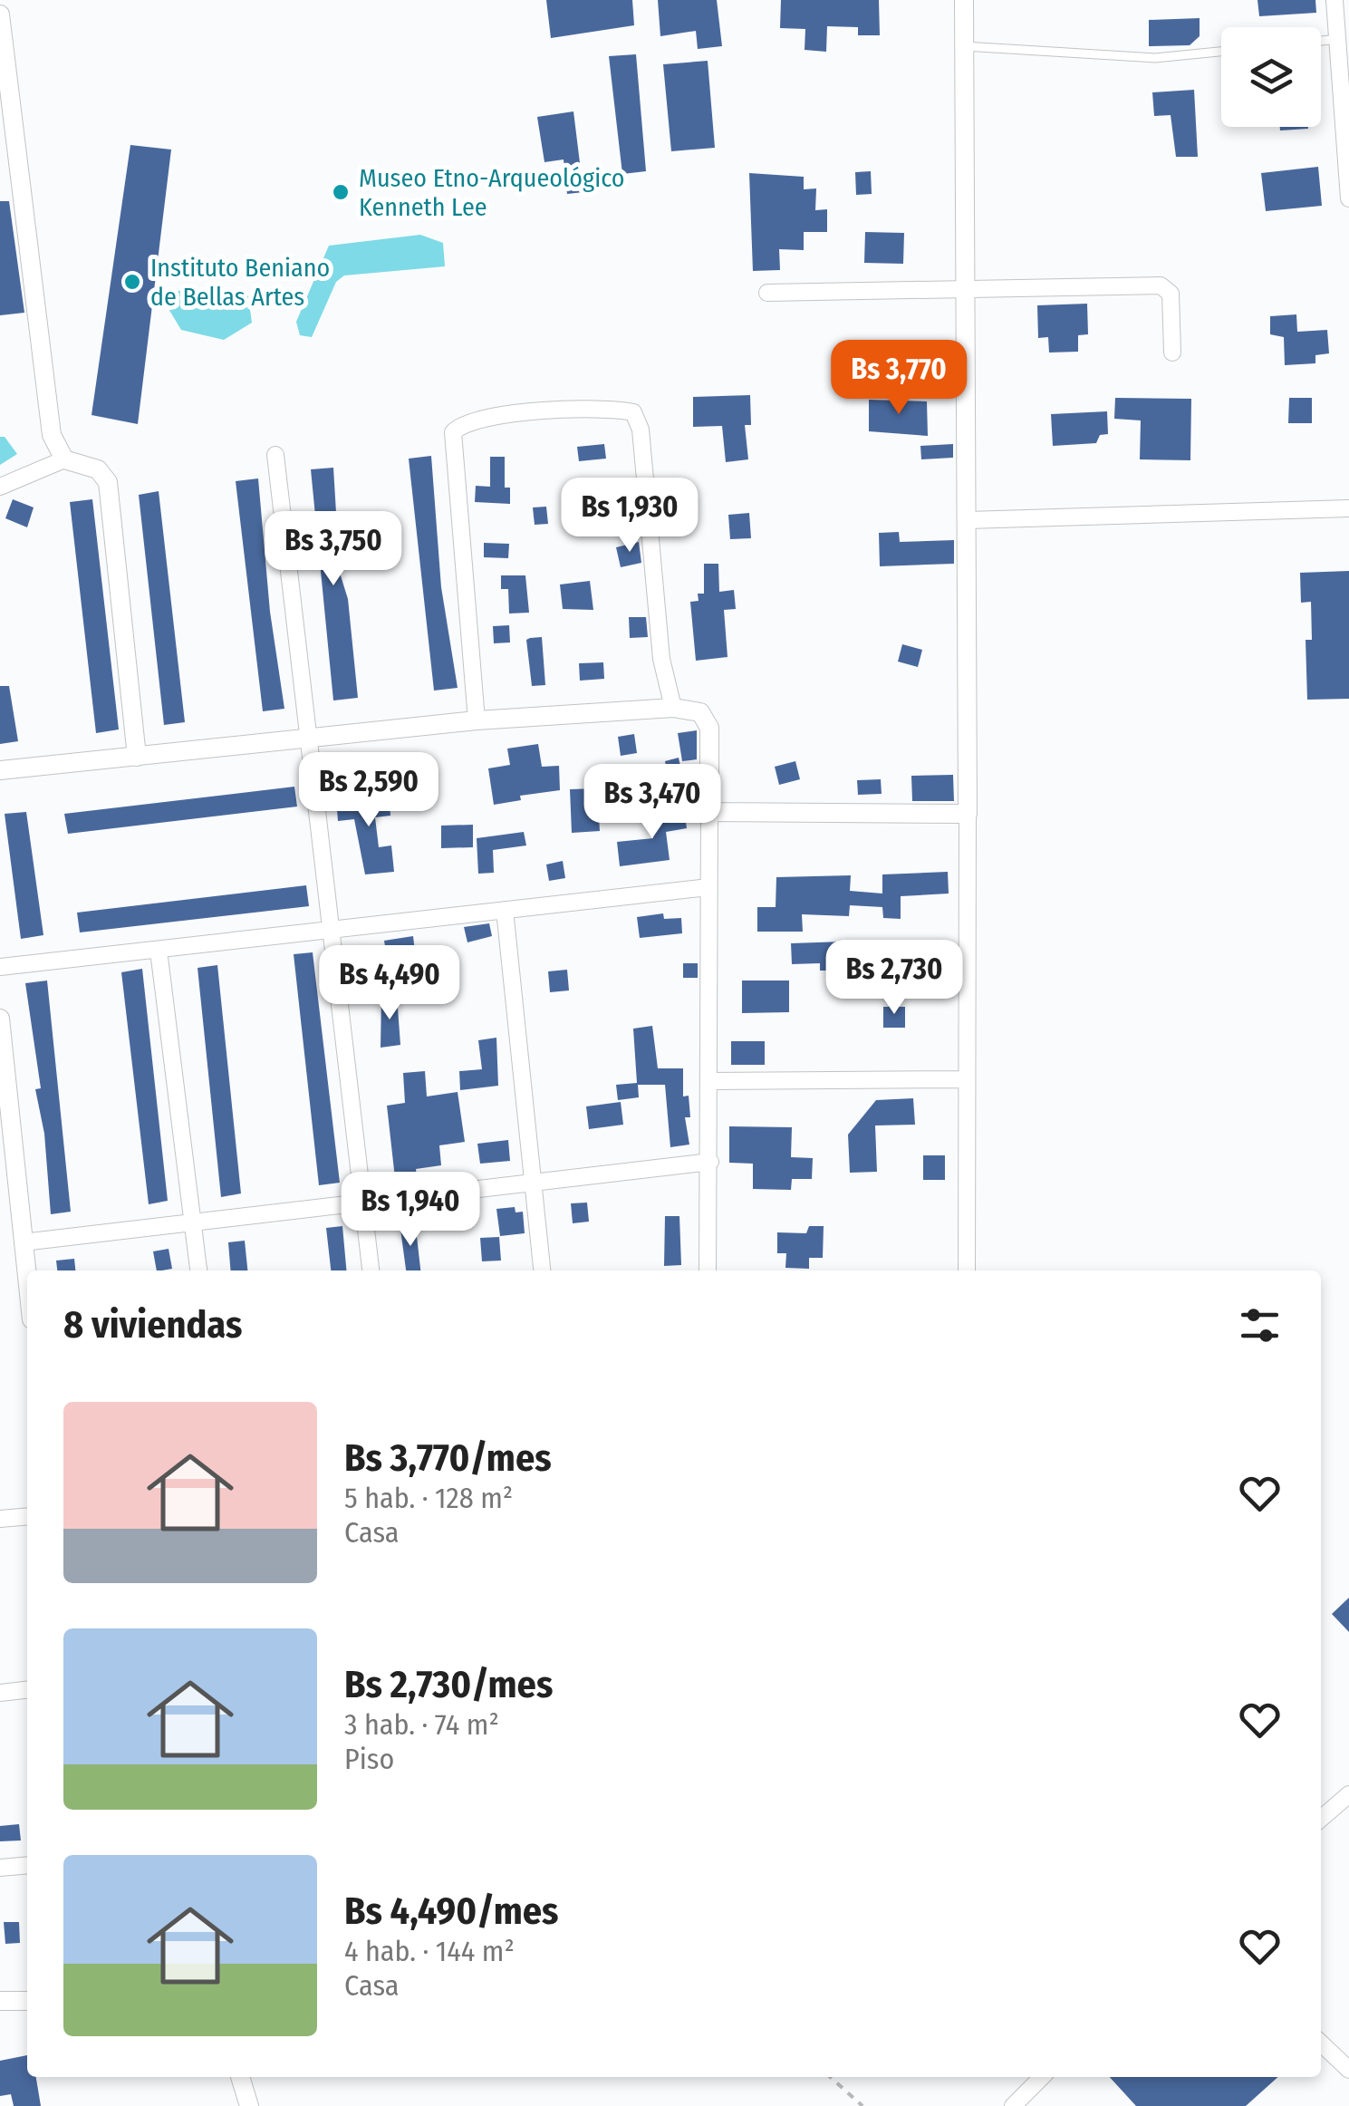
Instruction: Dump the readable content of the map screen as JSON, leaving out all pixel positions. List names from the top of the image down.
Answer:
{
  "places": ["Museo Etno-Arqueológico Kenneth Lee", "Instituto Beniano de Bellas Artes"],
  "page": {
    "price": [
      "Bs 3,770",
      "Bs 1,930",
      "Bs 3,750",
      "Bs 2,590",
      "Bs 3,470",
      "Bs 2,730",
      "Bs 4,490",
      "Bs 1,940"
    ],
    "heading": "8 viviendas",
    "list": [
      {
        "name": "Bs 3,770/mes",
        "note": "5 hab. · 128 m² · Casa"
      },
      {
        "name": "Bs 2,730/mes",
        "note": "3 hab. · 74 m² · Piso"
      },
      {
        "name": "Bs 4,490/mes",
        "note": "4 hab. · 144 m² · Casa"
      }
    ]
  }
}
